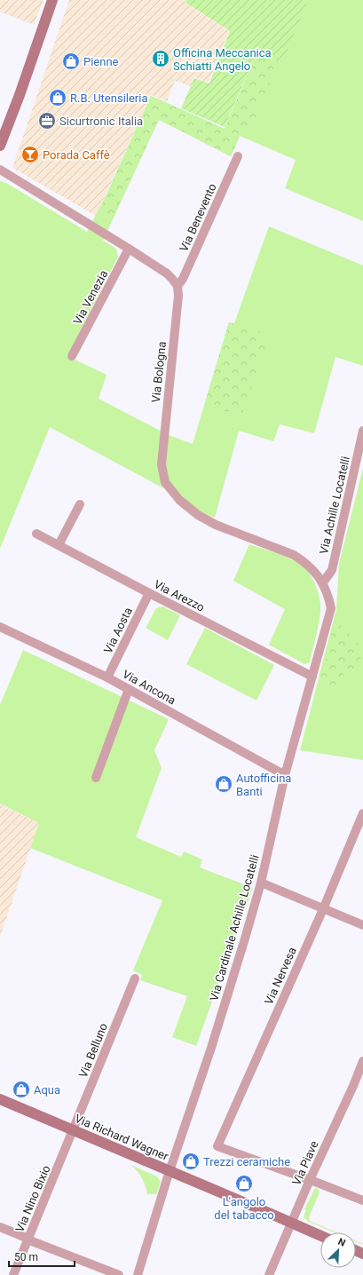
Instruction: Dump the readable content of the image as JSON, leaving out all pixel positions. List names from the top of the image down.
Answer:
{
  "streets": {
    "street": [
      "Via Benevento",
      "Via Venezia",
      "Via Bologna",
      "Via Achille Locatelli",
      "Via Arezzo",
      "Via Aosta",
      "Via Ancona",
      "Via Cardinale Achille Locatelli",
      "Via Nervesa",
      "Via Belluno",
      "Via Richard Wagner",
      "Via Piave",
      "Via Nino Bixio"
    ]
  },
  "crossings": [
    ["Via Benevento", "Via Bologna"],
    ["Via Bologna", "Via Achille Locatelli"],
    ["Via Bologna", "Via Cardinale Achille Locatelli"],
    ["Via Achille Locatelli", "Via Cardinale Achille Locatelli"],
    ["Via Arezzo", "Via Aosta"],
    ["Via Arezzo", "Via Cardinale Achille Locatelli"],
    ["Via Aosta", "Via Ancona"],
    ["Via Ancona", "Via Cardinale Achille Locatelli"],
    ["Via Cardinale Achille Locatelli", "Via Richard Wagner"],
    ["Via Nervesa", "Via Piave"],
    ["Via Belluno", "Via Richard Wagner"],
    ["Via Belluno", "Via Nino Bixio"],
    ["Via Richard Wagner", "Via Piave"],
    ["Via Richard Wagner", "Via Nino Bixio"]
  ],
  "places": {
    "building": ["Officina Meccanica Schiatti Angelo"],
    "shop": [
      "Pienne",
      "R.B. Utensileria",
      "Autofficina Banti",
      "Aqua",
      "Trezzi ceramiche",
      "L'angolo del tabacco"
    ],
    "office": ["Sicurtronic Italia"],
    "bar": ["Porada Caffè"]
  },
  "scale_bar": "50 m",
  "north": "top right"
}
